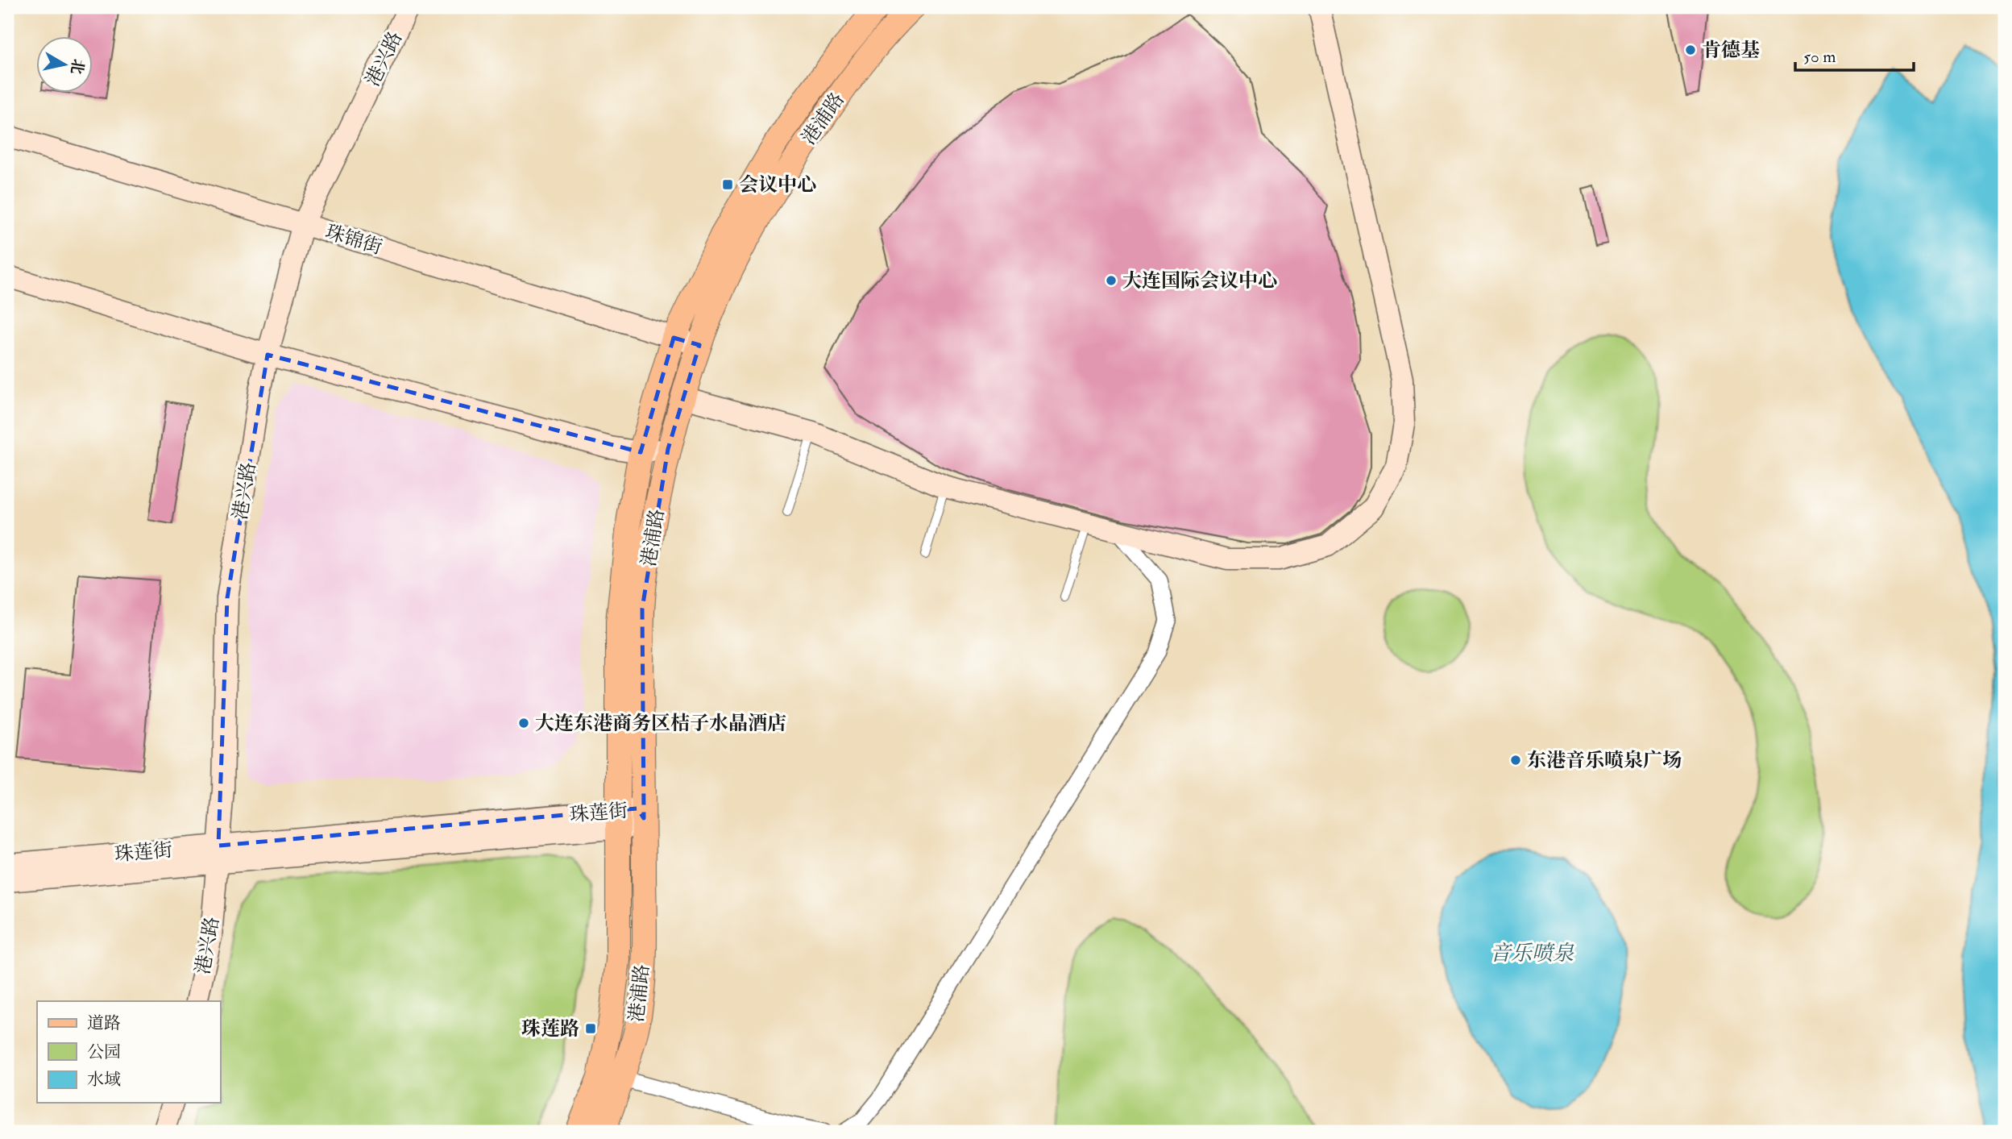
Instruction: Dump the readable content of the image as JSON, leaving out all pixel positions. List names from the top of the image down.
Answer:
{
  "streets": {
    "main road": [
      "港兴路",
      "港浦路",
      "珠锦街",
      "珠莲街"
    ]
  },
  "crossings": [
    ["港兴路", "珠锦街"],
    ["港兴路", "珠莲街"],
    ["港浦路", "珠锦街"],
    ["港浦路", "珠莲街"]
  ],
  "water": ["音乐喷泉"],
  "places": {
    "other": [
      "肯德基",
      "大连国际会议中心",
      "大连东港商务区桔子水晶酒店",
      "东港音乐喷泉广场"
    ],
    "transit": ["会议中心", "珠莲路"]
  },
  "legend": ["道路", "公园", "水域"],
  "scale_bar": "50 m",
  "north": "right"
}
